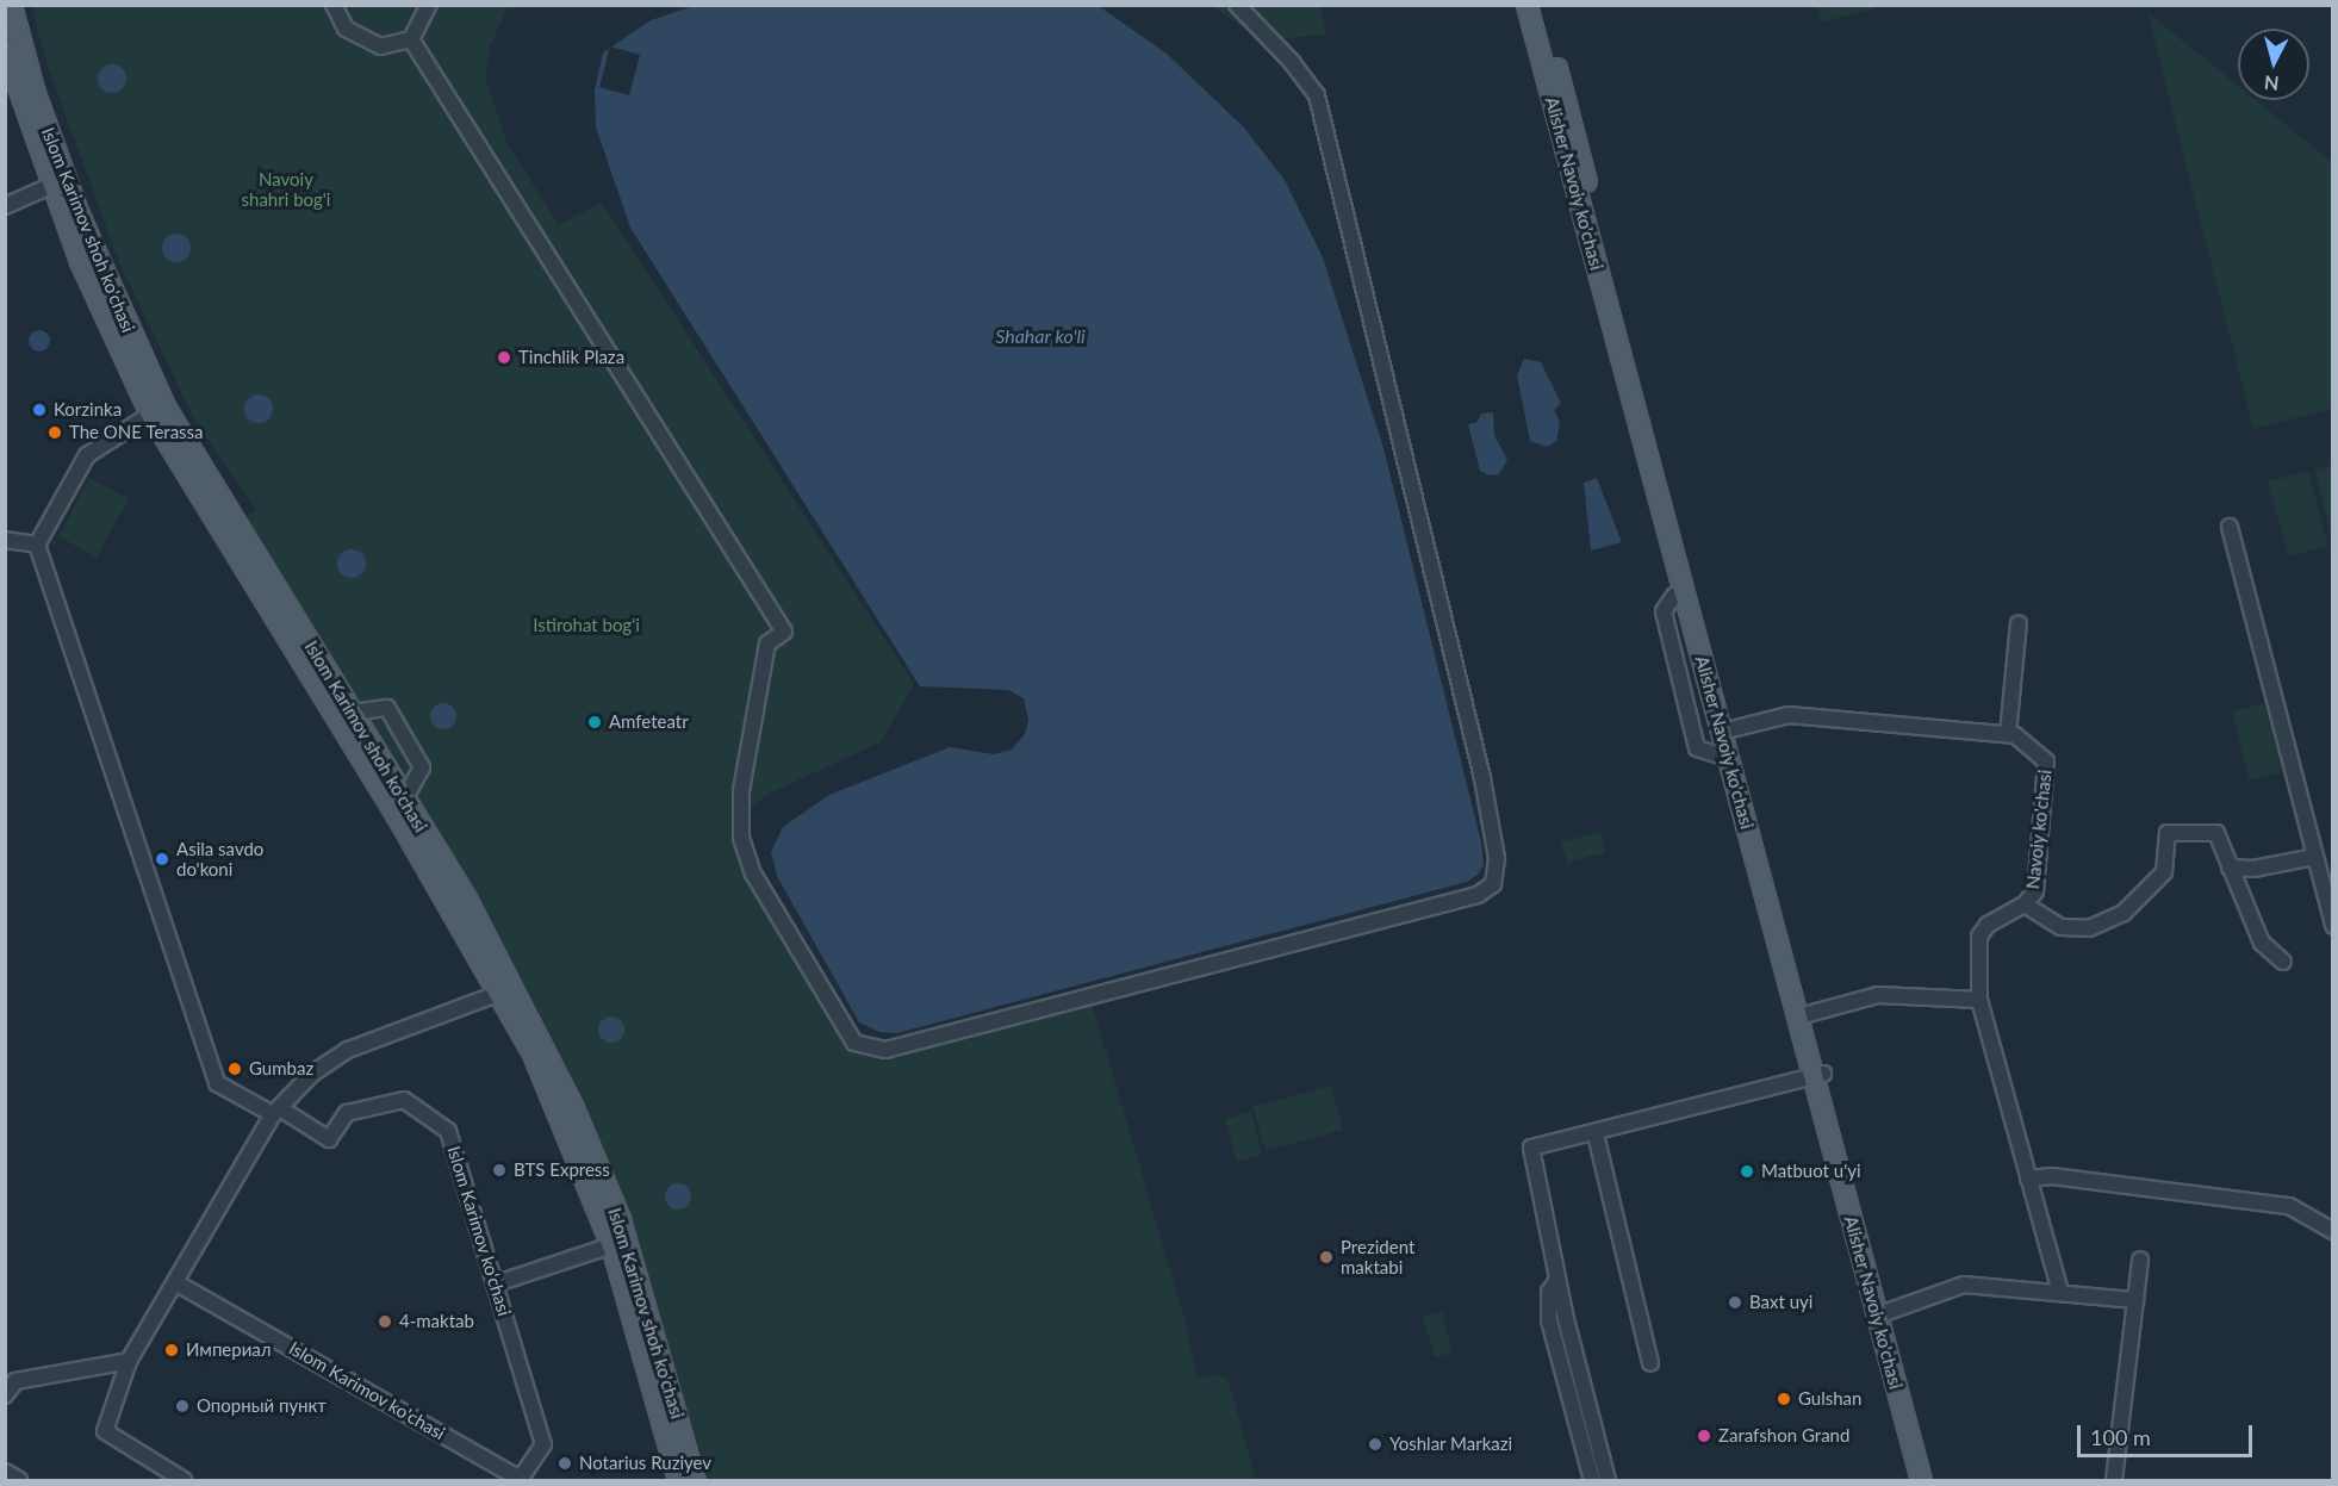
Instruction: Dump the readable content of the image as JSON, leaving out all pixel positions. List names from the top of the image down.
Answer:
{
  "streets": {
    "main road": ["Alisher Navoiy ko'chasi", "Islom Karimov shoh ko'chasi"],
    "street": ["Navoiy ko'chasi", "Islom Karimov ko‘chasi", "Islom Karimov ko'chasi"]
  },
  "crossings": [
    ["Islom Karimov ko‘chasi", "Islom Karimov ko'chasi"]
  ],
  "water": ["Shahar ko'li"],
  "parks": ["Navoiy shahri bog'i", "Istirohat bog'i"],
  "places": [
    "Tinchlik Plaza",
    "Korzinka",
    "The ONE Terassa",
    "Amfeteatr",
    "Asila savdo do'koni",
    "Gumbaz",
    "BTS Express",
    "Matbuot u'yi",
    "Prezident maktabi",
    "Baxt uyi",
    "4-maktab",
    "Империал",
    "Gulshan",
    "Опорный пункт",
    "Zarafshon Grand",
    "Yoshlar Markazi",
    "Notarius Ruziyev"
  ],
  "scale_bar": "100 m",
  "north": "bottom"
}
